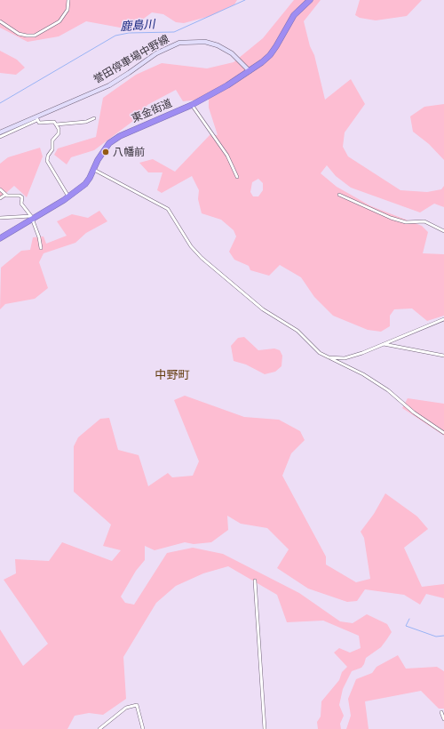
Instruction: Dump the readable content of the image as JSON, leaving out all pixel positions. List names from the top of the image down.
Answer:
{
  "streets": {
    "highway": ["東金街道"],
    "main road": ["誉田停車場中野線"]
  },
  "crossings": [
    ["誉田停車場中野線", "東金街道"]
  ],
  "districts": ["中野町"],
  "water": ["鹿島川"],
  "places": ["八幡前"]
}
